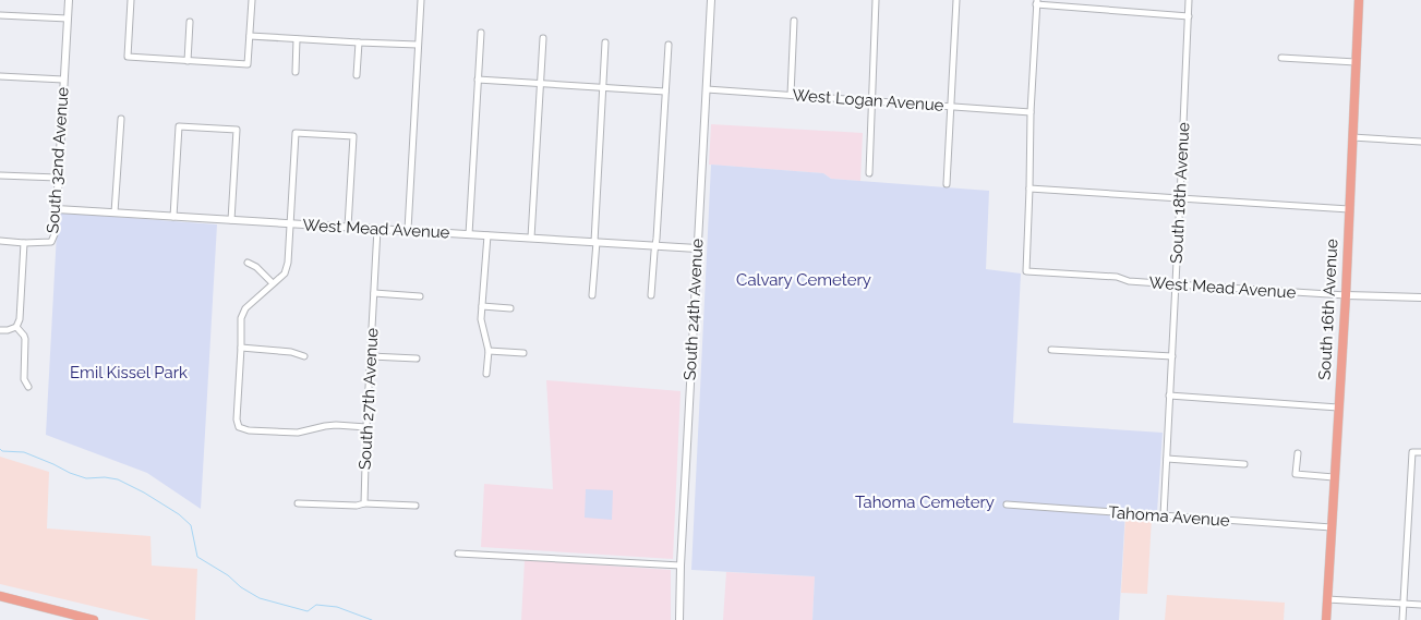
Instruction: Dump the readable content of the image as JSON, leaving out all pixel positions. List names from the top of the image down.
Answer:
{
  "streets": {
    "main road": ["South 16th Avenue"],
    "street": [
      "West Logan Avenue",
      "South 32nd Avenue",
      "South 18th Avenue",
      "West Mead Avenue",
      "South 24th Avenue",
      "South 27th Avenue",
      "Tahoma Avenue"
    ]
  },
  "crossings": [
    ["West Logan Avenue", "South 24th Avenue"],
    ["South 32nd Avenue", "West Mead Avenue"],
    ["South 18th Avenue", "West Mead Avenue"],
    ["South 18th Avenue", "Tahoma Avenue"],
    ["West Mead Avenue", "South 24th Avenue"],
    ["West Mead Avenue", "South 16th Avenue"],
    ["West Mead Avenue", "South 27th Avenue"],
    ["South 16th Avenue", "Tahoma Avenue"]
  ],
  "parks": ["Calvary Cemetery", "Emil Kissel Park", "Tahoma Cemetery"]
}
